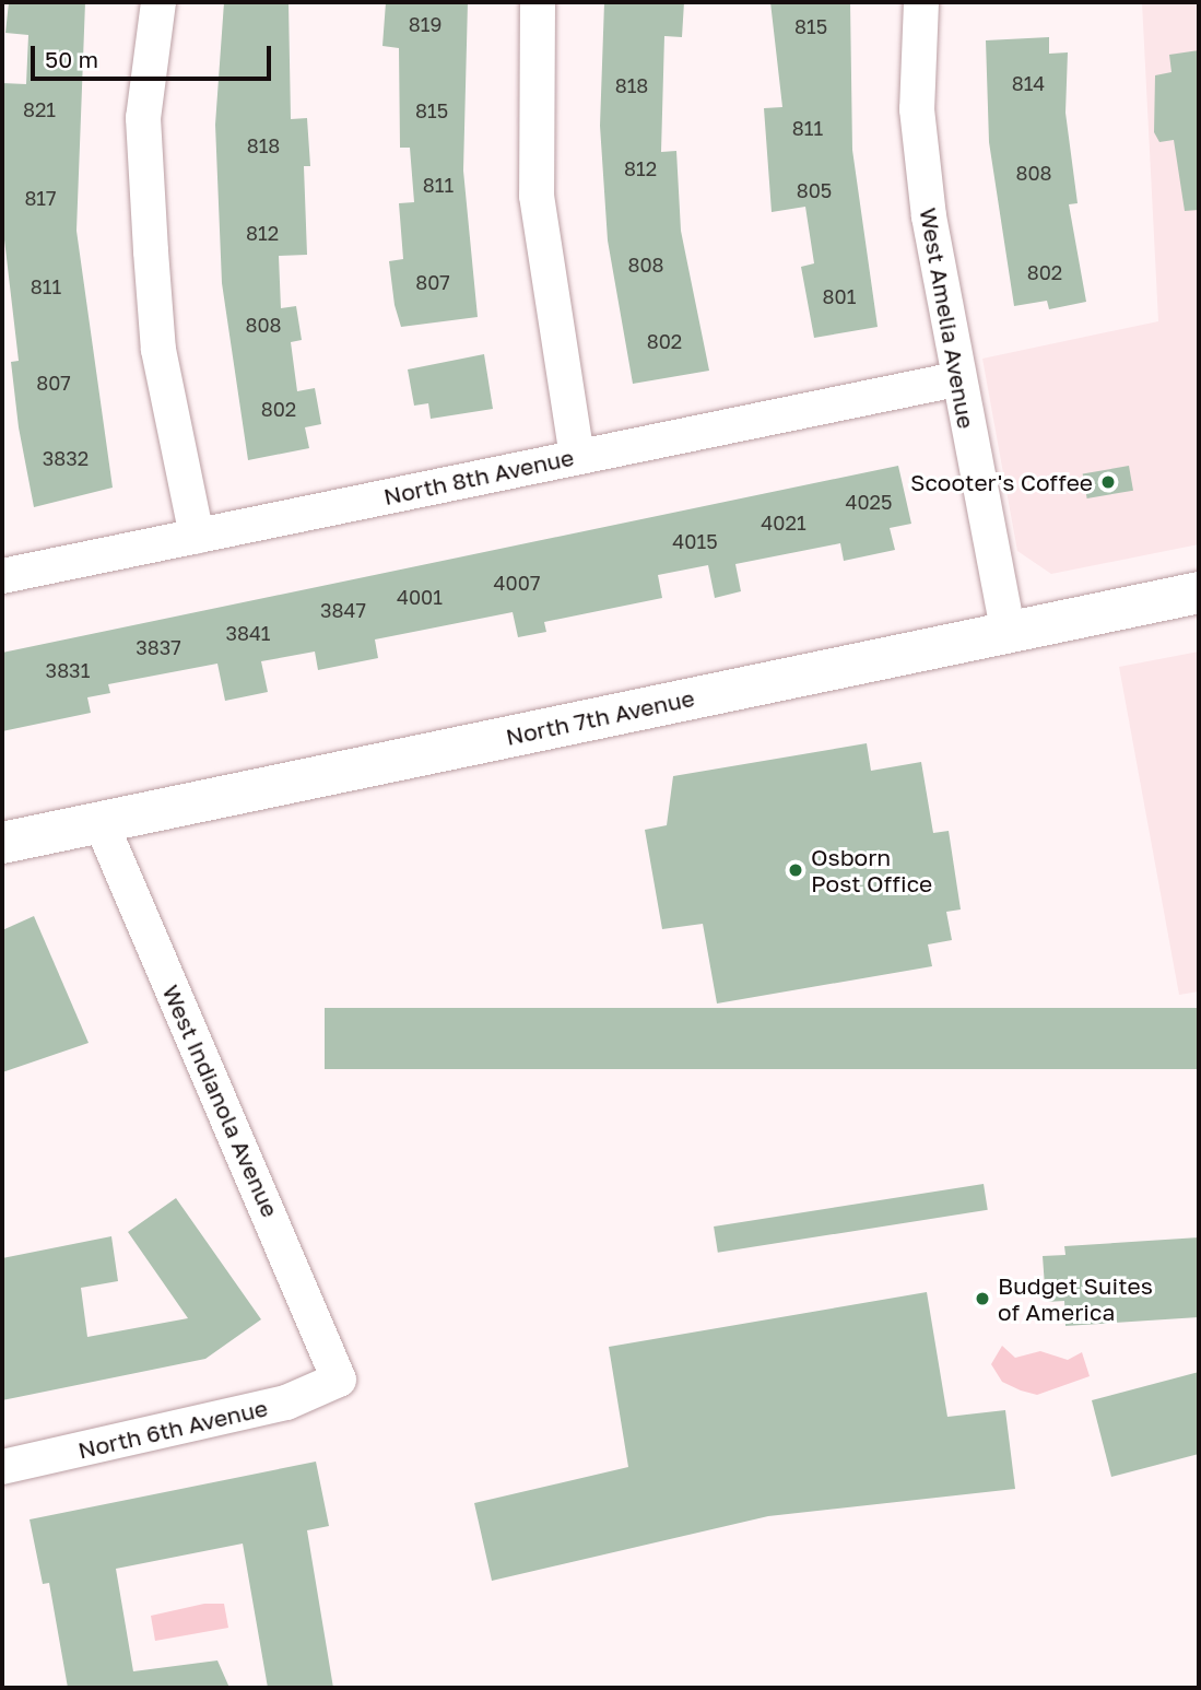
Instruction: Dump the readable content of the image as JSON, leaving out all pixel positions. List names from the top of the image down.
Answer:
{
  "streets": {
    "main road": ["North 7th Avenue"],
    "street": [
      "West Amelia Avenue",
      "North 8th Avenue",
      "West Indianola Avenue",
      "North 6th Avenue"
    ]
  },
  "crossings": [
    ["West Amelia Avenue", "North 8th Avenue"],
    ["West Amelia Avenue", "North 7th Avenue"],
    ["North 7th Avenue", "West Indianola Avenue"],
    ["West Indianola Avenue", "North 6th Avenue"]
  ],
  "places": ["Scooter's Coffee", "Osborn Post Office", "Budget Suites of America"],
  "house_numbers": [
    "819",
    "815",
    "814",
    "818",
    "821",
    "815",
    "811",
    "818",
    "812",
    "808",
    "811",
    "805",
    "817",
    "812",
    "808",
    "802",
    "807",
    "811",
    "801",
    "808",
    "802",
    "807",
    "802",
    "3832",
    "4025",
    "4021",
    "4015",
    "4007",
    "4001",
    "3847",
    "3841",
    "3837",
    "3831"
  ],
  "scale_bar": "50 m"
}
